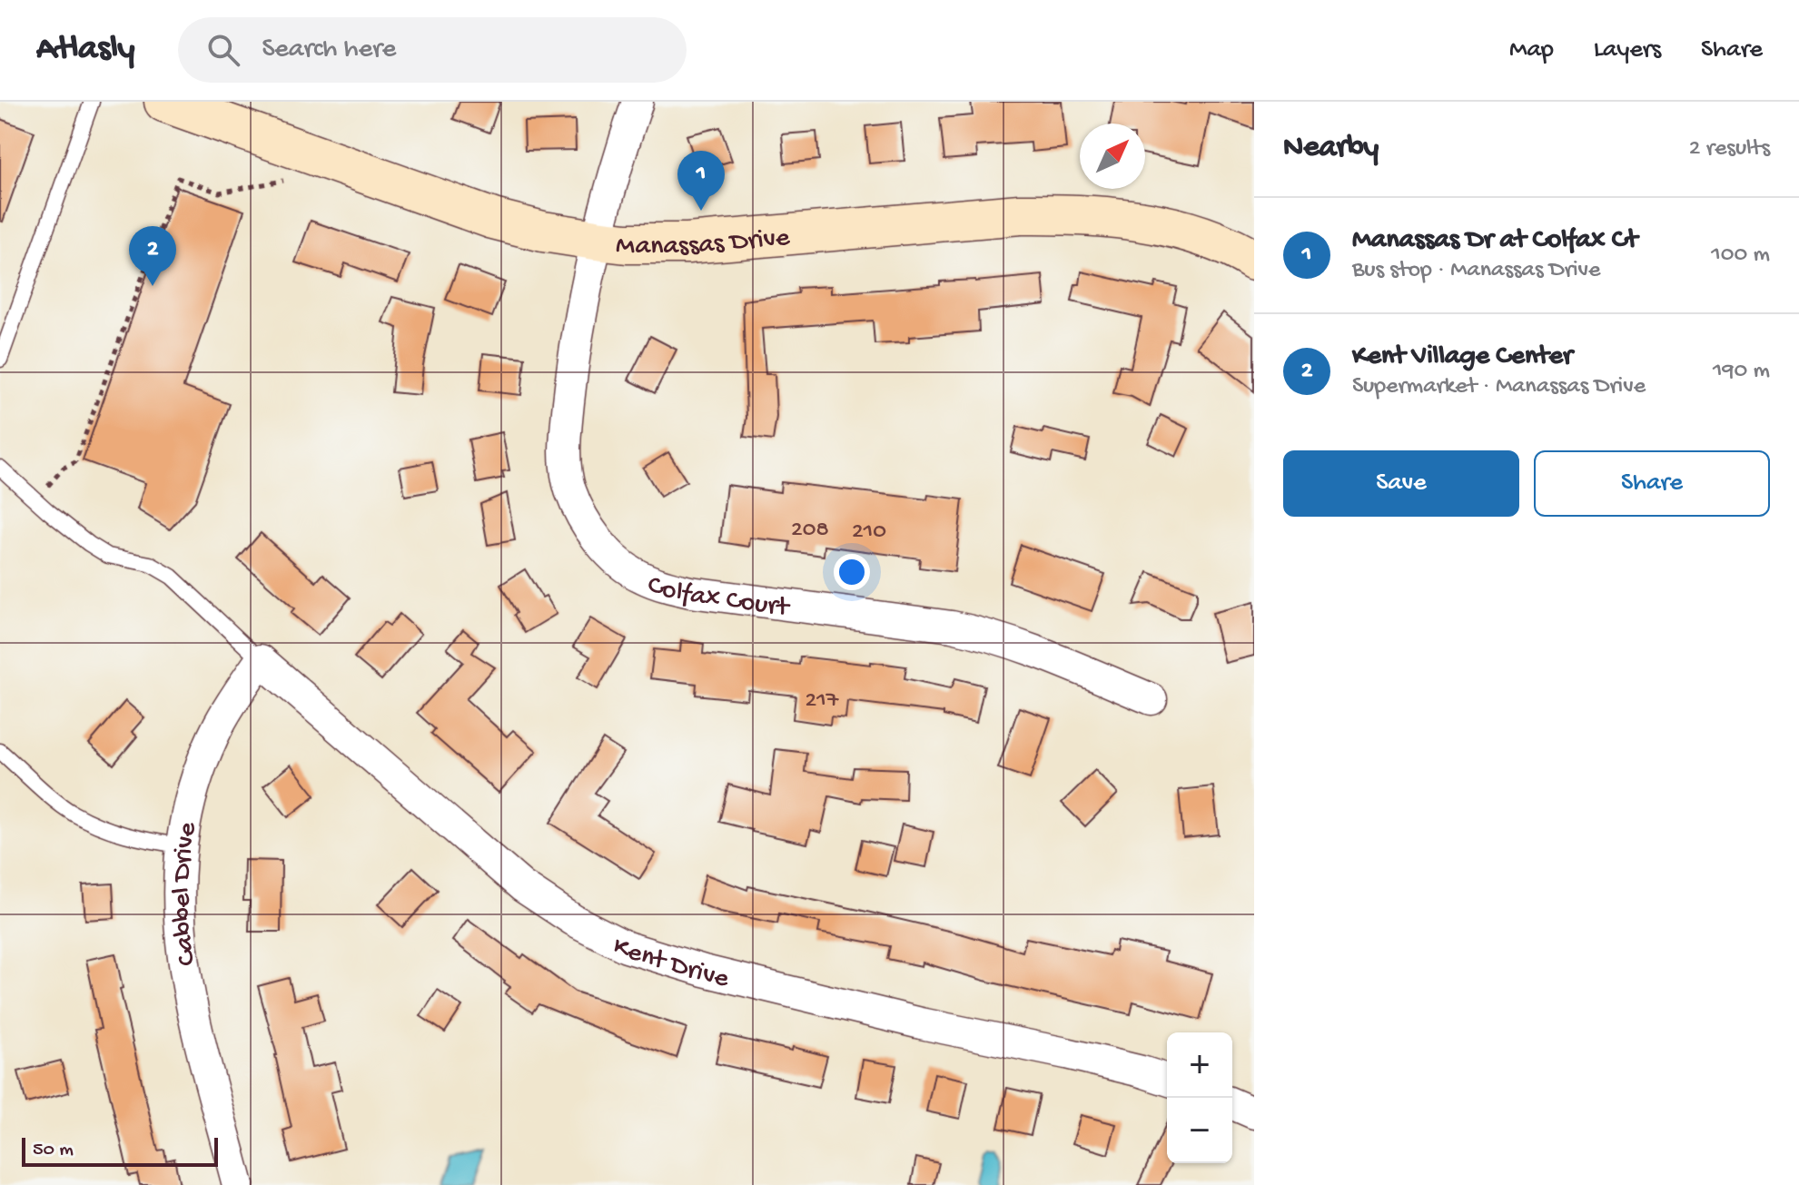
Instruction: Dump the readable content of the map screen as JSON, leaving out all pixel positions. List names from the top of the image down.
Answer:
{
  "streets": {
    "main road": ["Manassas Drive"],
    "street": ["Colfax Court", "Cabbel Drive", "Kent Drive"]
  },
  "crossings": [
    ["Manassas Drive", "Colfax Court"],
    ["Cabbel Drive", "Kent Drive"]
  ],
  "house_numbers": ["208", "210", "217"],
  "scale_bar": "50 m",
  "north": "top right",
  "page": {
    "header": "Atlasly",
    "search": "Search here",
    "nav": ["Map", "Layers", "Share"],
    "heading": ["Nearby", "2 results"],
    "pins": ["1", "2"],
    "list": [
      {
        "mark": "1",
        "name": "Manassas Dr at Colfax Ct",
        "note": "Bus stop · Manassas Drive",
        "value": "100 m"
      },
      {
        "mark": "2",
        "name": "Kent Village Center",
        "note": "Supermarket · Manassas Drive",
        "value": "190 m"
      }
    ],
    "buttons": ["Save", "Share"],
    "map_buttons": ["+", "−"],
    "scale": "50 m"
  }
}
